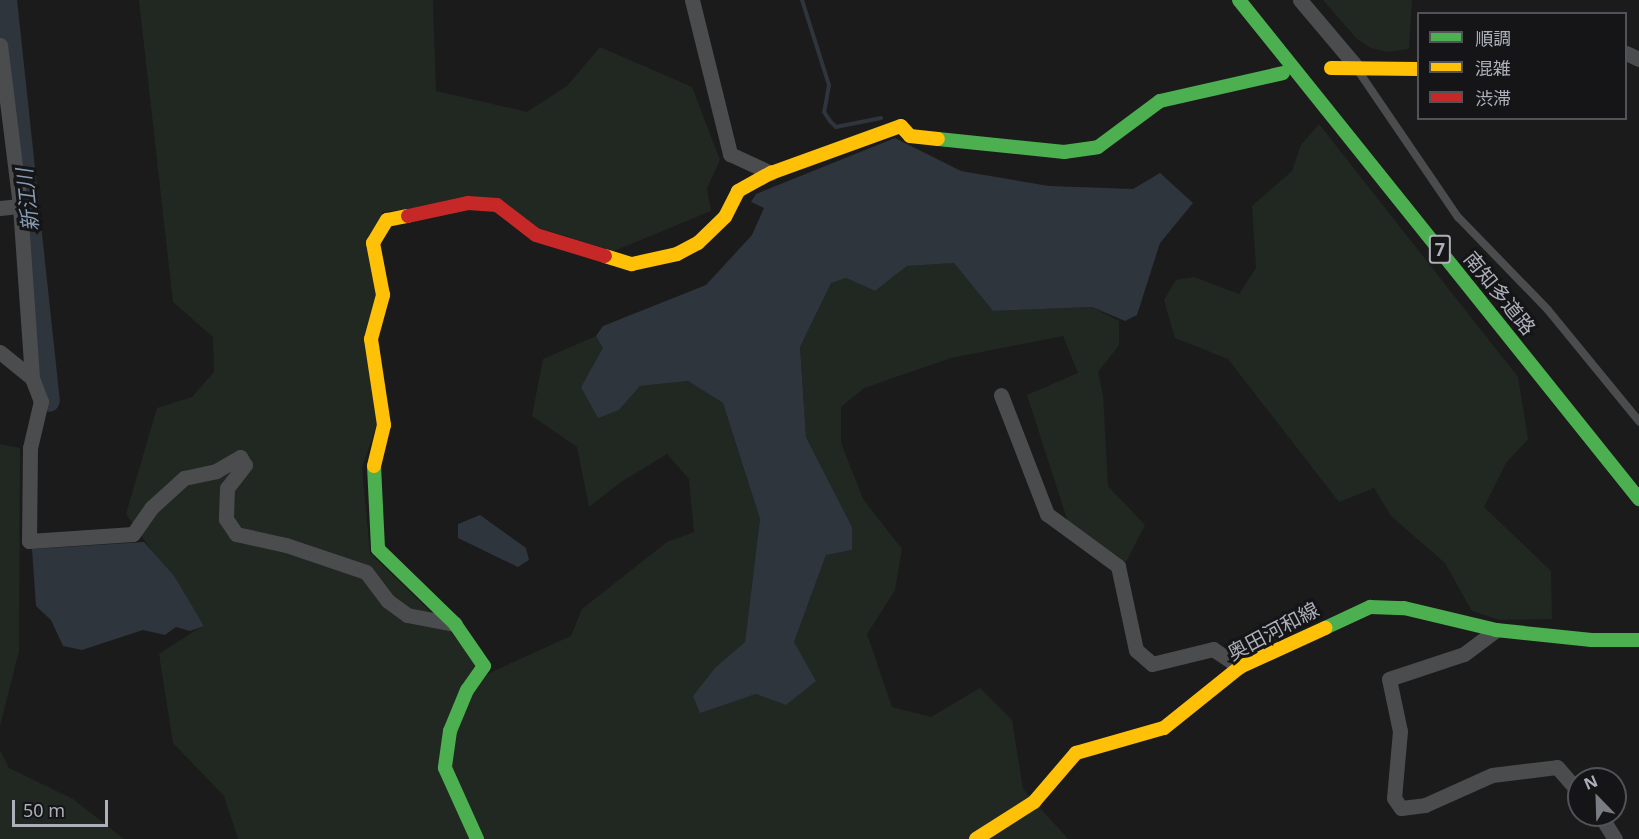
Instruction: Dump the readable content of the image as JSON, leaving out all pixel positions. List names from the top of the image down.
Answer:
{
  "streets": {
    "main road": ["7", "南知多道路", "奥田河和線"]
  },
  "water": ["新江川"],
  "legend": ["順調", "混雑", "渋滞"],
  "scale_bar": "50 m",
  "north": "top left"
}
